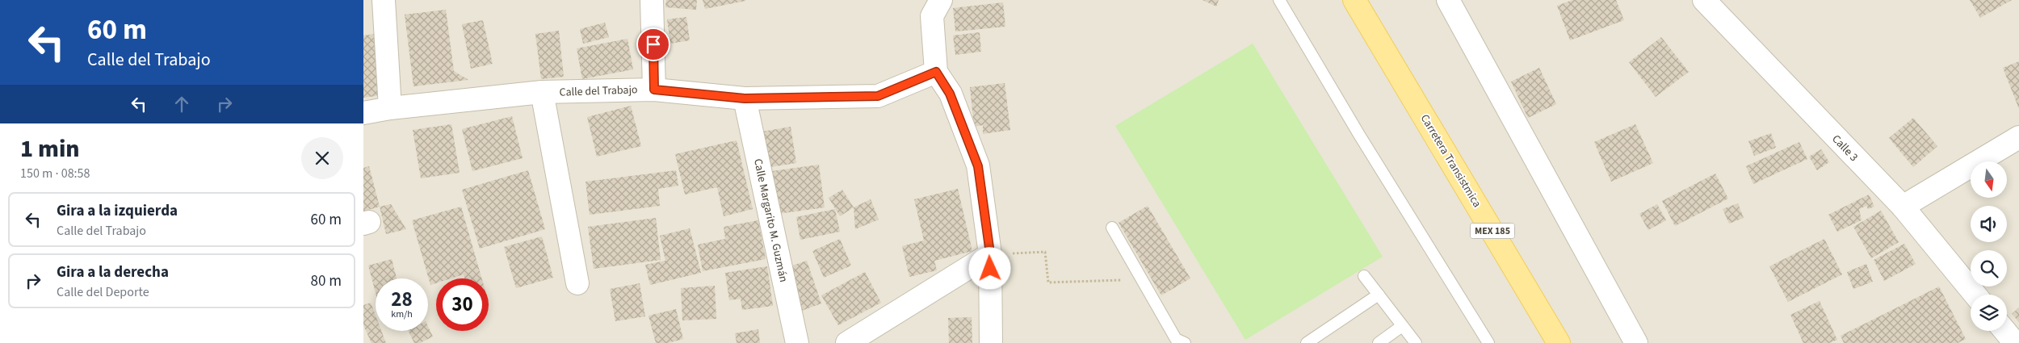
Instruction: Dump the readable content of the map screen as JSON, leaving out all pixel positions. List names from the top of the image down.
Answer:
{
  "streets": {
    "main road": ["Carretera Transistmica", "MEX 185"],
    "street": ["Calle del Trabajo", "Calle 3", "Calle Margarito M. Guzmán"]
  },
  "crossings": [
    ["Calle del Trabajo", "Calle Margarito M. Guzmán"]
  ],
  "north": "bottom",
  "page": {
    "turn": ["60 m", "Calle del Trabajo"],
    "heading": ["1 min", "150 m · 08:58"],
    "list": [
      {
        "name": "Gira a la izquierda",
        "note": "Calle del Trabajo",
        "value": "60 m"
      },
      {
        "name": "Gira a la derecha",
        "note": "Calle del Deporte",
        "value": "80 m"
      }
    ],
    "speed": "28 km/h",
    "limit": "30"
  }
}
